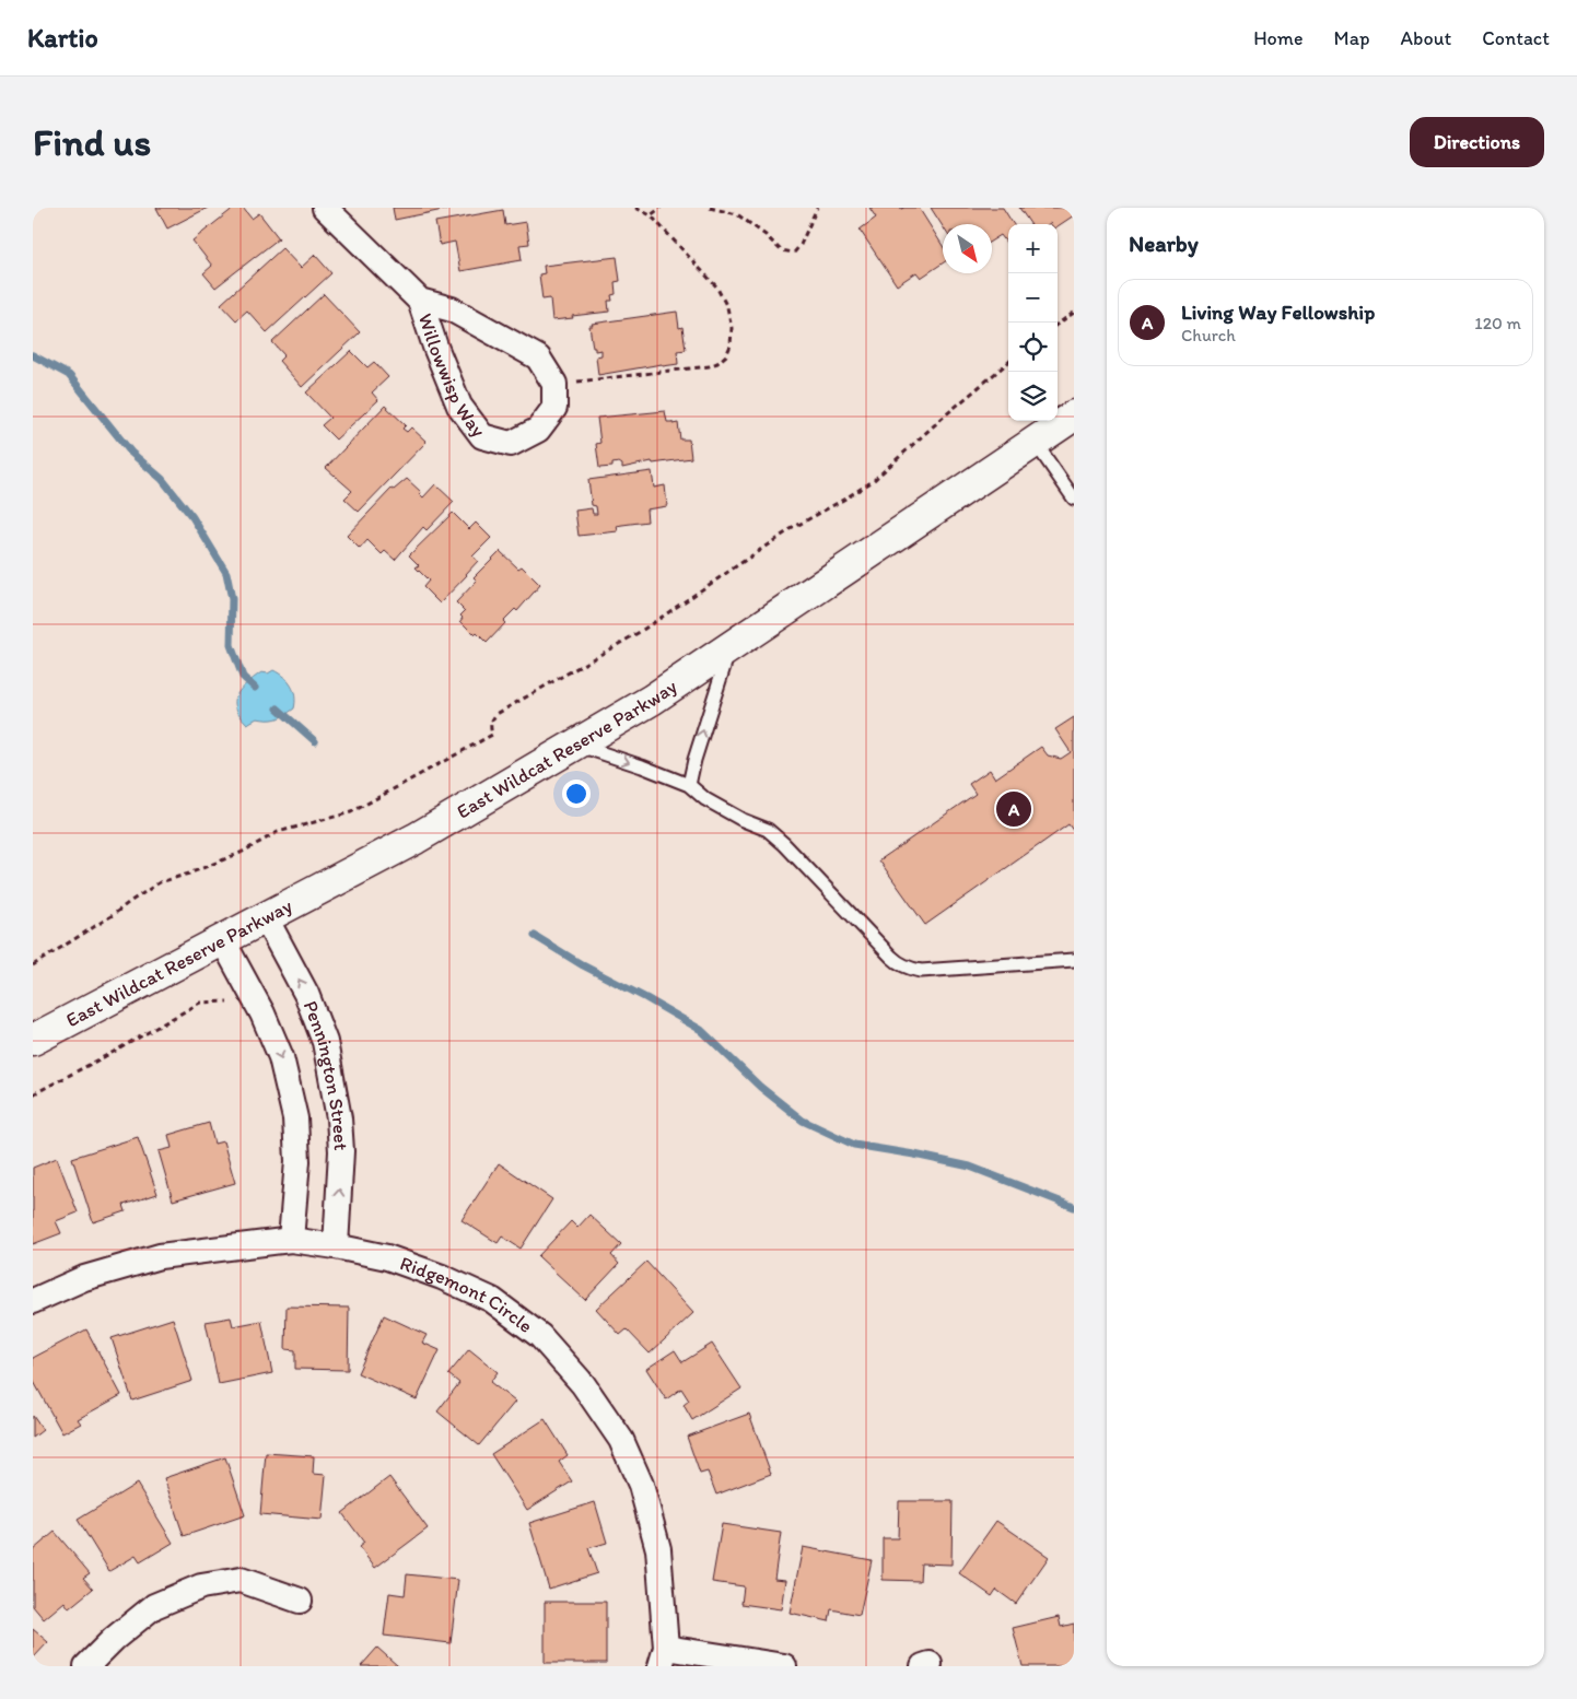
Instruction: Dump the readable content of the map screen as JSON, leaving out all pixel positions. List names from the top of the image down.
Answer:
{
  "streets": {
    "main road": ["East Wildcat Reserve Parkway"],
    "street": ["Willowwisp Way", "Pennington Street", "Ridgemont Circle"]
  },
  "crossings": [
    ["East Wildcat Reserve Parkway", "Pennington Street"],
    ["Pennington Street", "Ridgemont Circle"]
  ],
  "north": "bottom right",
  "page": {
    "header": "Kartio",
    "nav": [
      "Home",
      "Map",
      "About",
      "Contact"
    ],
    "buttons": "Directions",
    "title": "Find us",
    "heading": "Nearby",
    "map_buttons": ["+", "−"],
    "list": [
      {
        "mark": "A",
        "name": "Living Way Fellowship",
        "note": "Church",
        "value": "120 m"
      }
    ],
    "pins": "A"
  }
}
